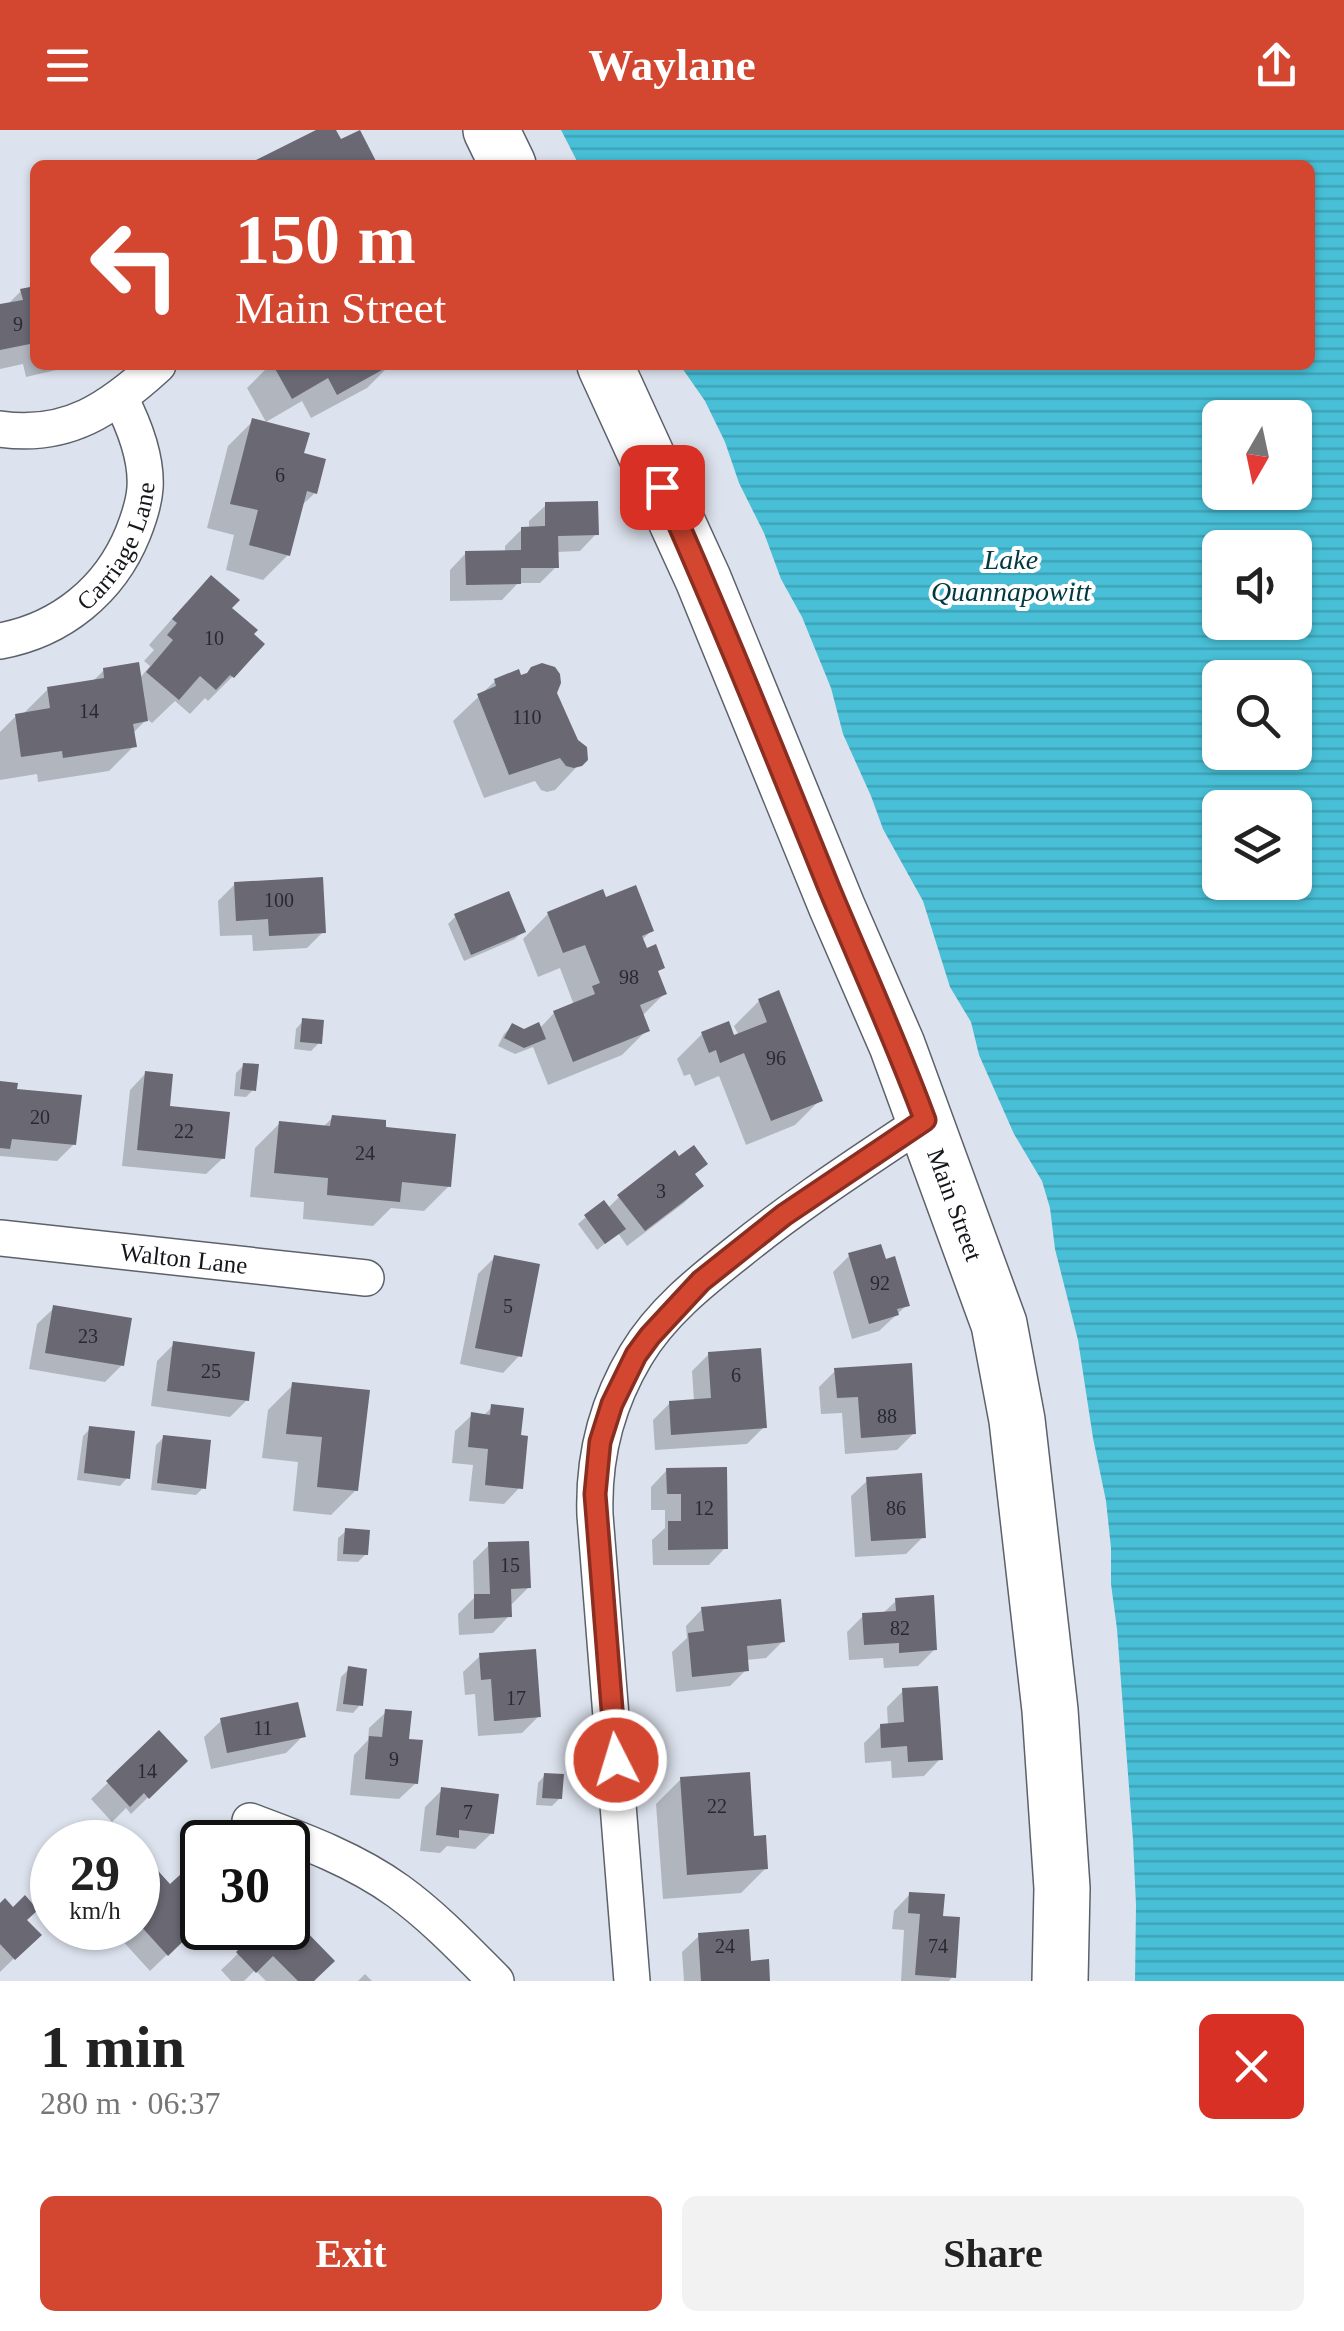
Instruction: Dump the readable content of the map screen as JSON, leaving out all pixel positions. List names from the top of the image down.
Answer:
{
  "streets": {
    "main road": ["Main Street"],
    "street": ["Carriage Lane", "Walton Lane"]
  },
  "water": ["Lake Quannapowitt"],
  "house_numbers": [
    "9",
    "6",
    "10",
    "14",
    "110",
    "100",
    "98",
    "96",
    "20",
    "22",
    "24",
    "3",
    "92",
    "5",
    "23",
    "25",
    "6",
    "88",
    "12",
    "86",
    "15",
    "82",
    "17",
    "11",
    "9",
    "14",
    "22",
    "7",
    "24",
    "74"
  ],
  "north": "bottom",
  "page": {
    "header": "Waylane",
    "turn": ["150 m", "Main Street"],
    "speed": "29 km/h",
    "limit": "30",
    "heading": ["1 min", "280 m · 06:37"],
    "buttons": ["Exit", "Share"]
  }
}
